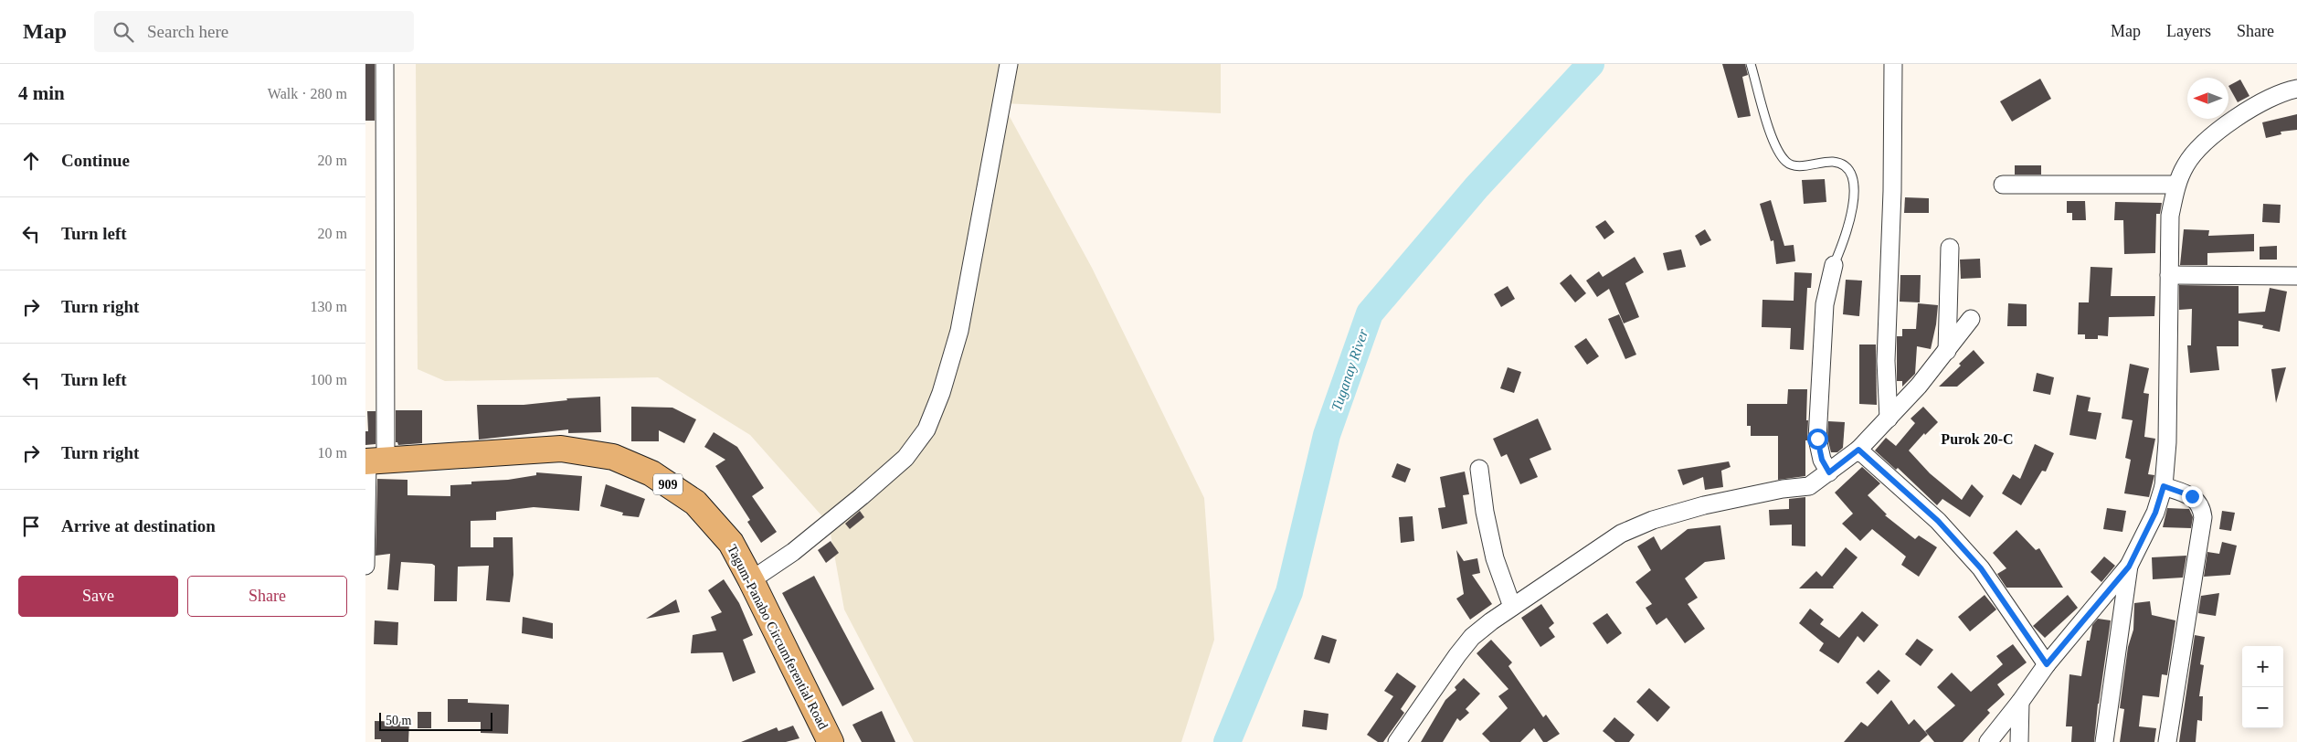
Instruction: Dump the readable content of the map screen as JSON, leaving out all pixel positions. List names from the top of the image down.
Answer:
{
  "streets": {
    "main road": ["909", "Tagum-Panabo Circumferential Road"]
  },
  "districts": ["Purok 20-C"],
  "water": ["Tuganay River"],
  "scale_bar": "50 m",
  "north": "left",
  "page": {
    "header": "Map",
    "search": "Search here",
    "nav": ["Map", "Layers", "Share"],
    "heading": ["4 min", "Walk · 280 m"],
    "list": [
      ["Continue", "20 m"],
      ["Turn left", "20 m"],
      ["Turn right", "130 m"],
      ["Turn left", "100 m"],
      ["Turn right", "10 m"],
      "Arrive at destination"
    ],
    "buttons": ["Save", "Share"],
    "map_buttons": ["+", "−"],
    "scale": "50 m"
  }
}
